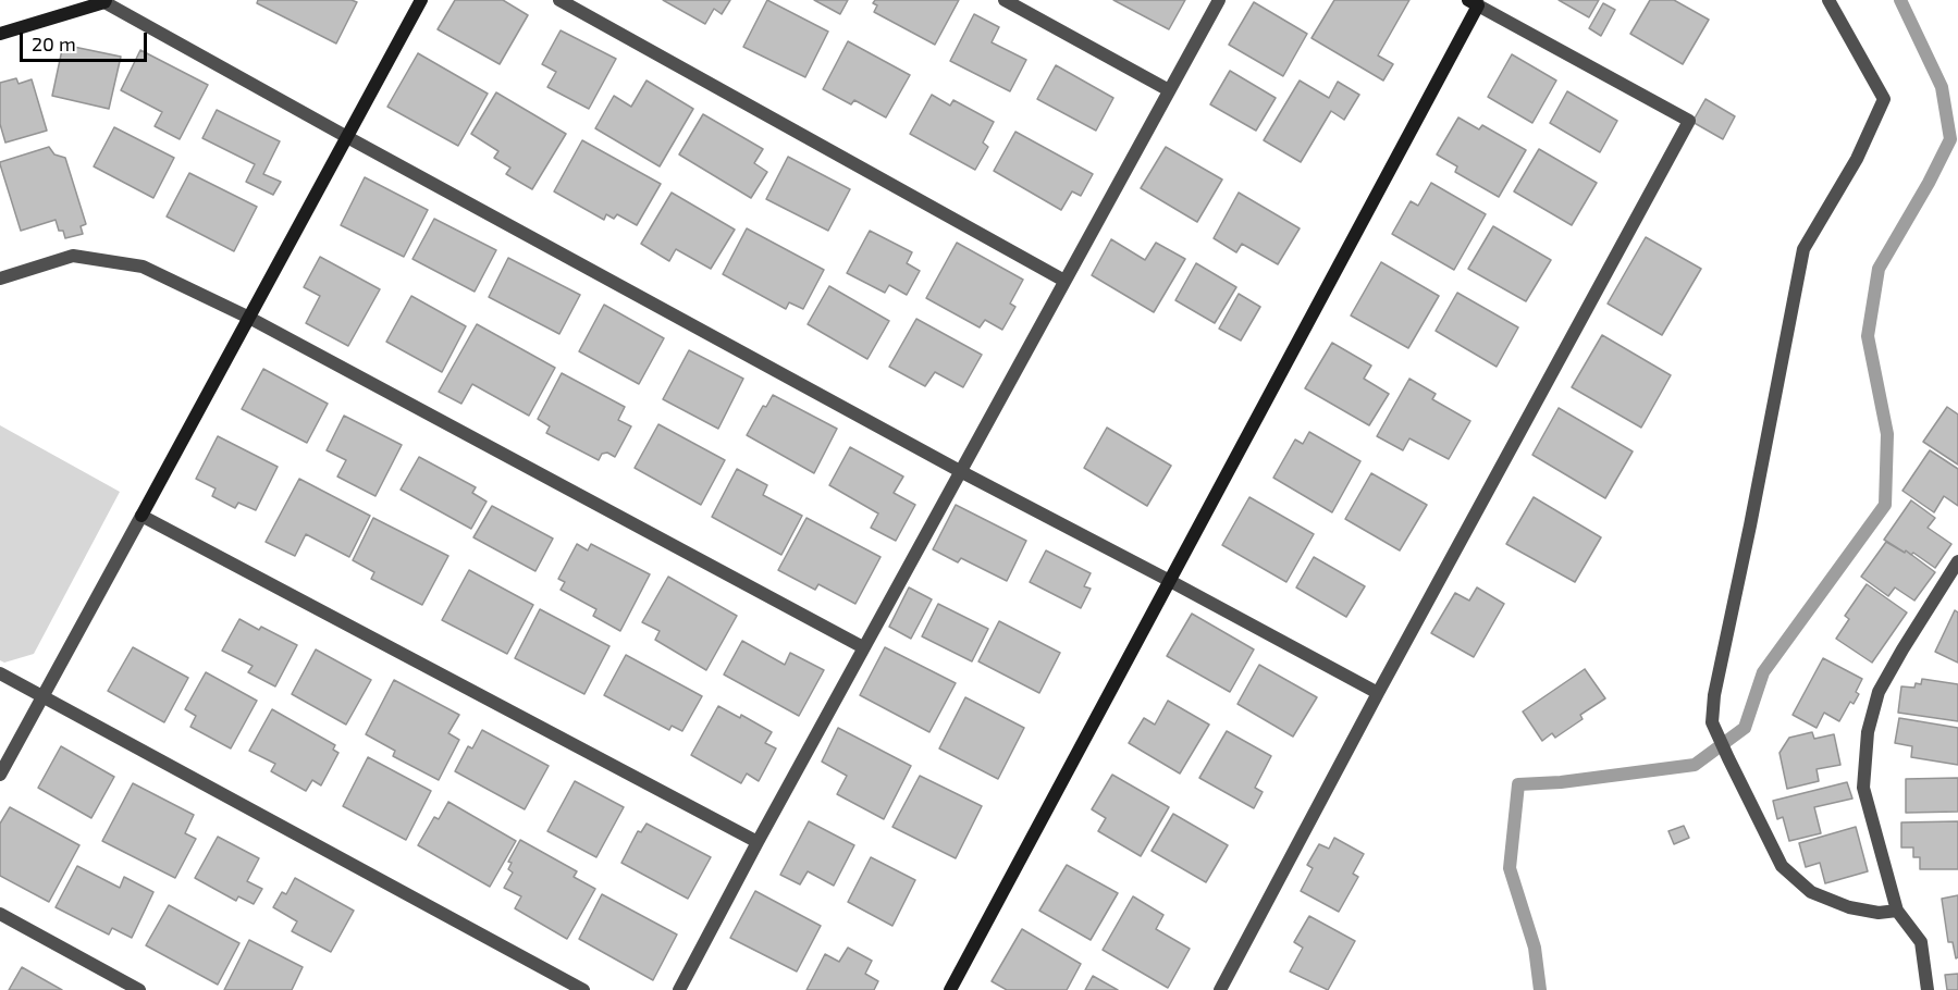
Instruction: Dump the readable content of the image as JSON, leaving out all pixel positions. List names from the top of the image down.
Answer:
{
  "scale_bar": "20 m"
}
